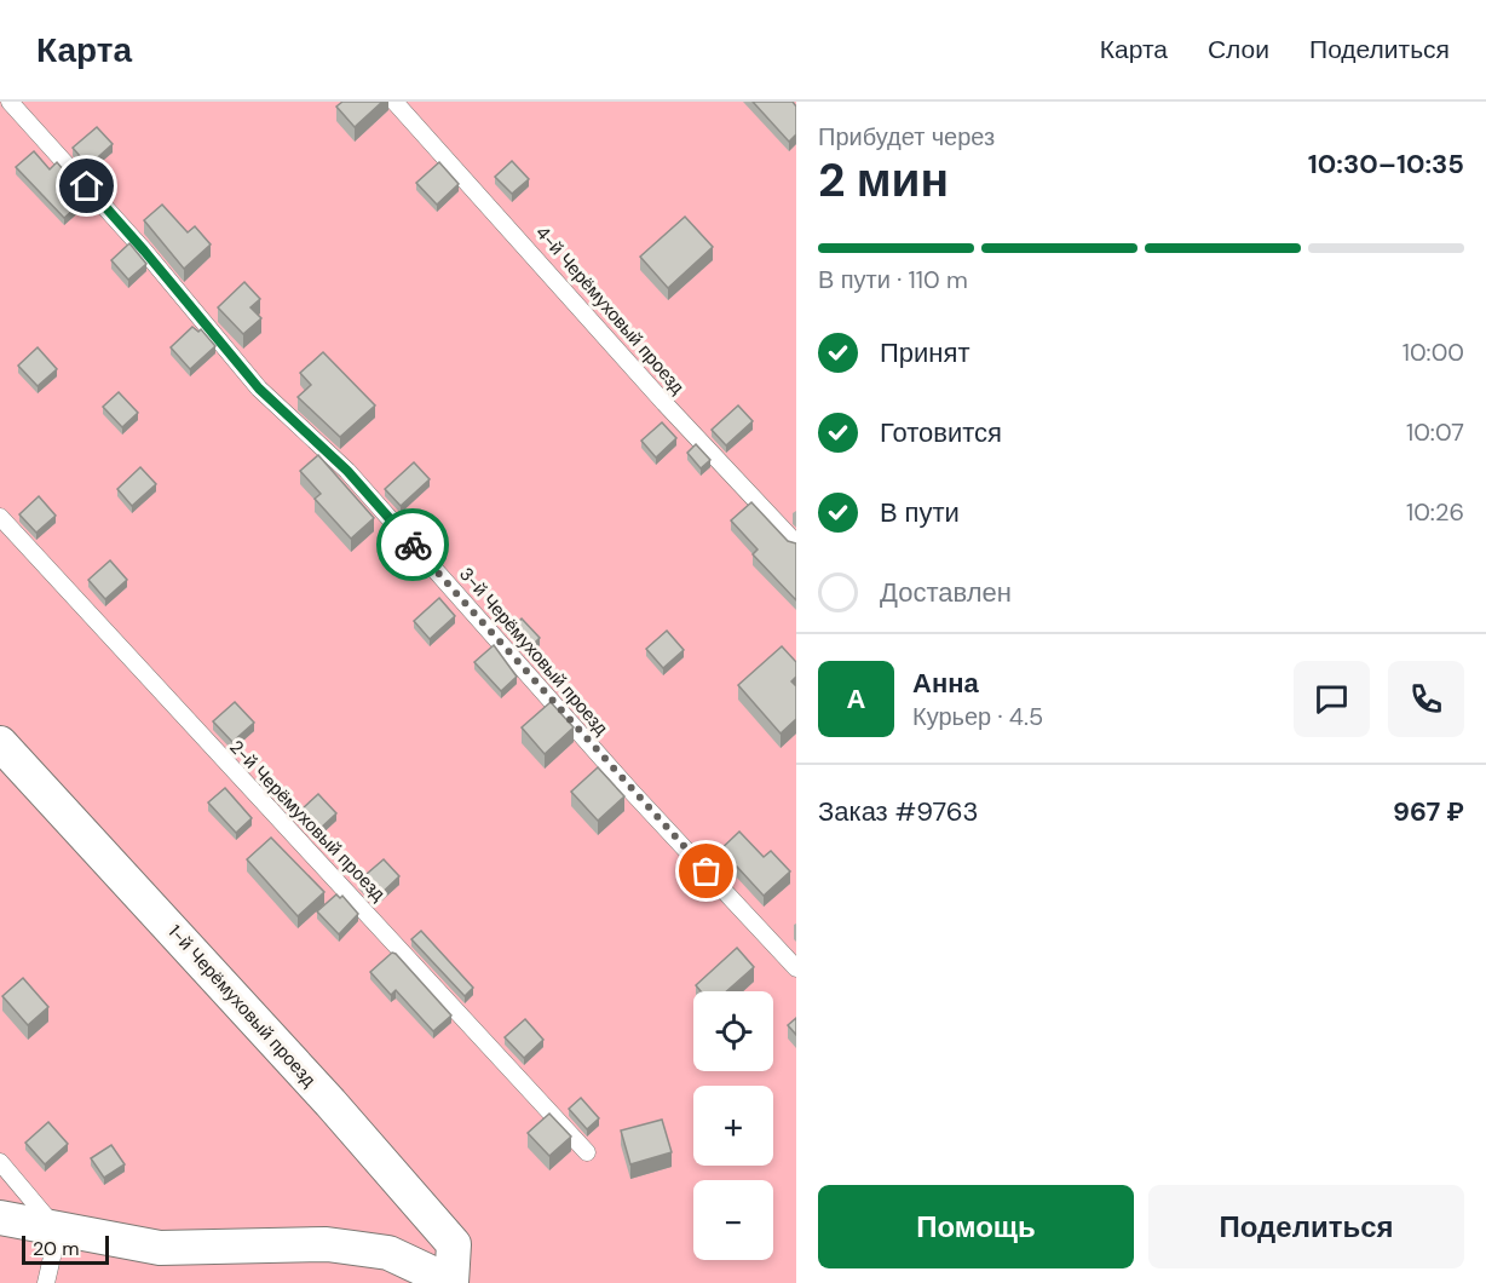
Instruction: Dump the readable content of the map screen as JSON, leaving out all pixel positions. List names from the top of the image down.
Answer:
{
  "streets": {
    "street": ["1-й Черёмуховый проезд"],
    "lane": ["4-й Черёмуховый проезд", "3-й Черёмуховый проезд", "2-й Черёмуховый проезд"]
  },
  "scale_bar": "20 m",
  "page": {
    "header": "Карта",
    "nav": ["Карта", "Слои", "Поделиться"],
    "heading": ["2 мин", "Прибудет через", "10:30–10:35"],
    "panel": [
      "Анна",
      "Курьер · 4.5",
      "Заказ #9763",
      "967 ₽"
    ],
    "bar": "В пути · 110 m",
    "list": [
      ["Принят", "10:00"],
      ["Готовится", "10:07"],
      ["В пути", "10:26"],
      "Доставлен"
    ],
    "round": "А",
    "map_buttons": ["+", "−"],
    "buttons": ["Помощь", "Поделиться"],
    "scale": "20 m"
  }
}
